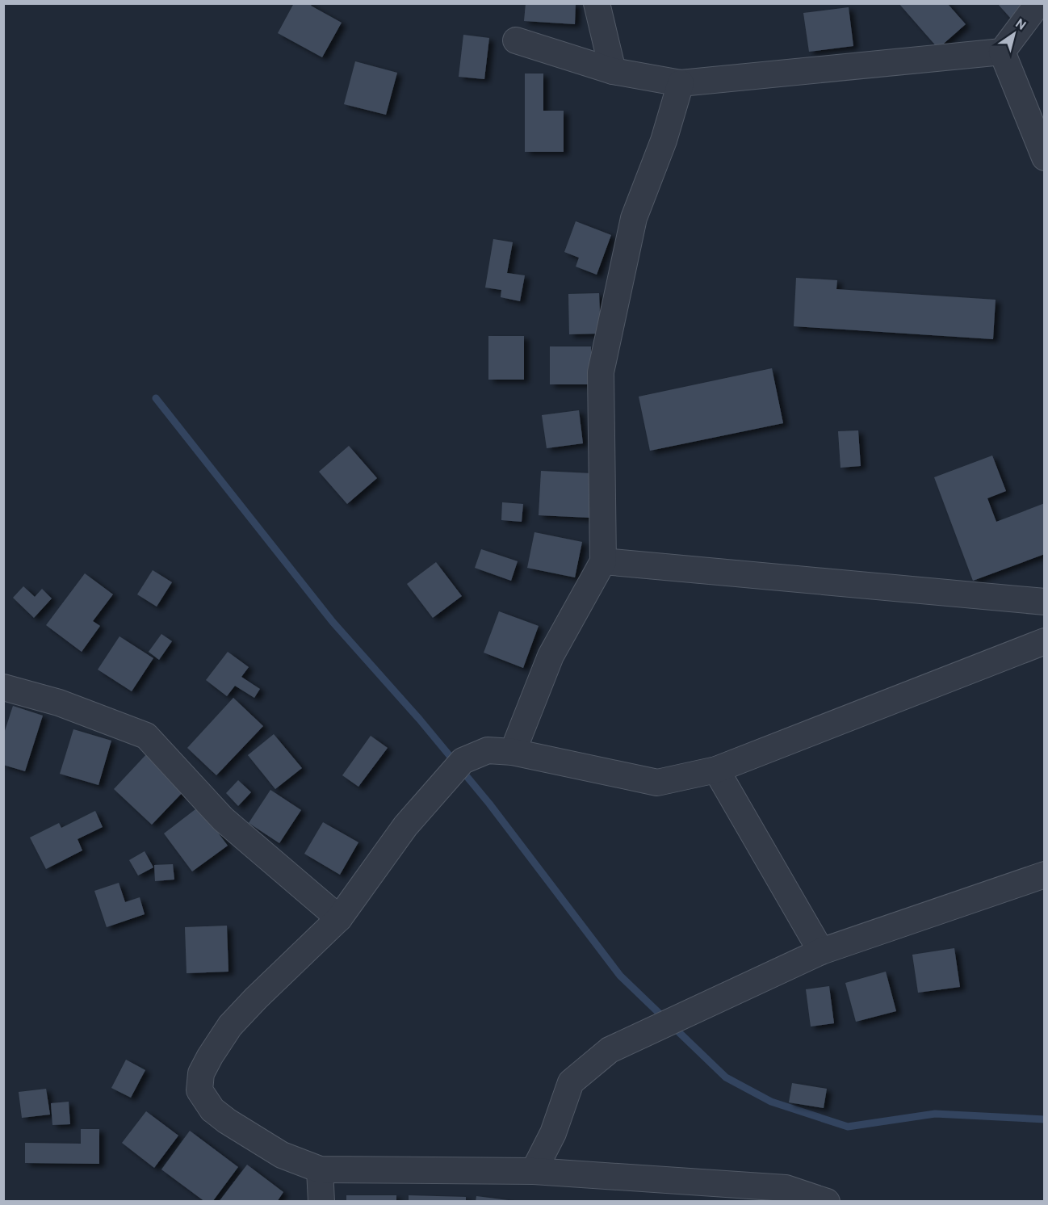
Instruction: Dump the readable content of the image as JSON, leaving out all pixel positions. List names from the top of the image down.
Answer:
{
  "north": "top right"
}
